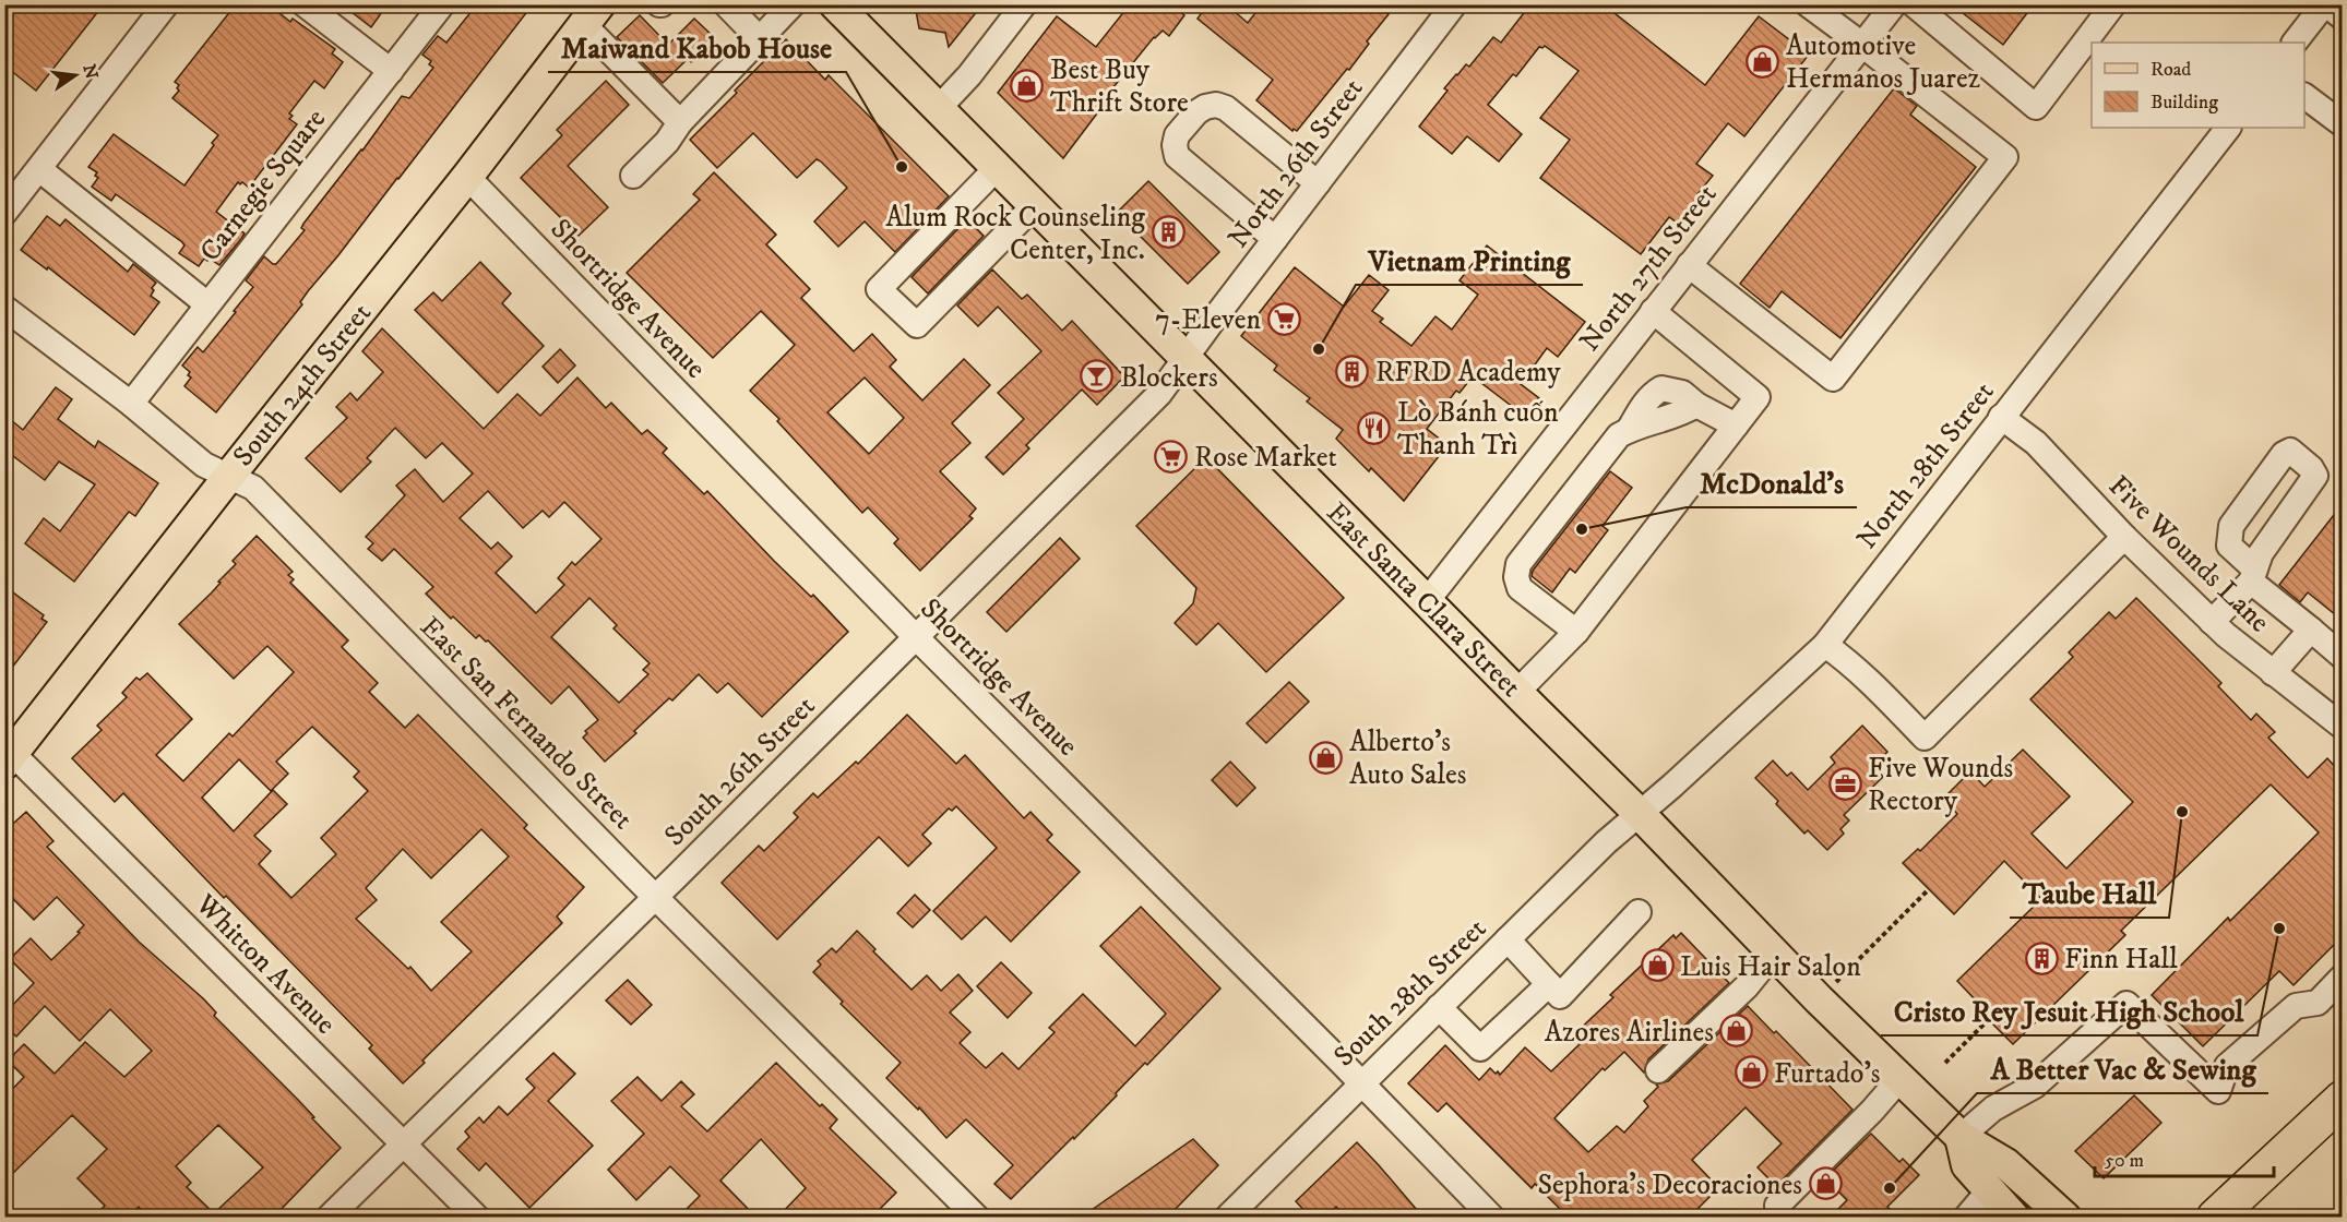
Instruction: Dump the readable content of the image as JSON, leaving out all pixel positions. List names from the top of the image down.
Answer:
{
  "streets": {
    "main road": ["South 24th Street", "East Santa Clara Street"],
    "street": [
      "North 26th Street",
      "Carnegie Square",
      "North 27th Street",
      "Shortridge Avenue",
      "North 28th Street",
      "Five Wounds Lane",
      "East San Fernando Street",
      "South 26th Street",
      "Whitton Avenue",
      "South 28th Street"
    ]
  },
  "crossings": [
    ["North 26th Street", "East Santa Clara Street"],
    ["North 26th Street", "South 26th Street"],
    ["Carnegie Square", "East San Fernando Street"],
    ["North 27th Street", "East Santa Clara Street"],
    ["Shortridge Avenue", "South 24th Street"],
    ["Shortridge Avenue", "South 26th Street"],
    ["Shortridge Avenue", "South 28th Street"],
    ["South 24th Street", "East San Fernando Street"],
    ["South 24th Street", "Whitton Avenue"],
    ["North 28th Street", "Five Wounds Lane"],
    ["North 28th Street", "East Santa Clara Street"],
    ["North 28th Street", "South 28th Street"],
    ["East Santa Clara Street", "South 26th Street"],
    ["East Santa Clara Street", "South 28th Street"],
    ["East San Fernando Street", "South 26th Street"],
    ["South 26th Street", "Whitton Avenue"]
  ],
  "places": {
    "shop": [
      "Automotive Hermanos Juarez",
      "Best Buy Thrift Store",
      "Alberto’s Auto Sales",
      "Luis Hair Salon",
      "Azores Airlines",
      "Furtado’s",
      "Sephora's Decoraciones"
    ],
    "other": [
      "Maiwand Kabob House",
      "Vietnam Printing",
      "McDonald's",
      "Taube Hall",
      "Cristo Rey Jesuit High School",
      "A Better Vac & Sewing"
    ],
    "building": ["Alum Rock Counseling Center, Inc.", "RFRD Academy", "Finn Hall"],
    "supermarket": ["7-Eleven", "Rose Market"],
    "bar": ["Blockers"],
    "restaurant": ["Lò Bánh cuốn Thanh Trì"],
    "office": ["Five Wounds Rectory"]
  },
  "legend": ["Road", "Building"],
  "scale_bar": "50 m",
  "north": "right"
}
